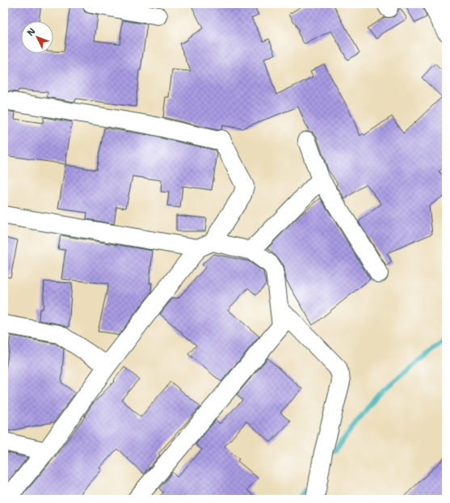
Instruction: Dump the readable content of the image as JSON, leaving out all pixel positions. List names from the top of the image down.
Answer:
{
  "north": "top left"
}
